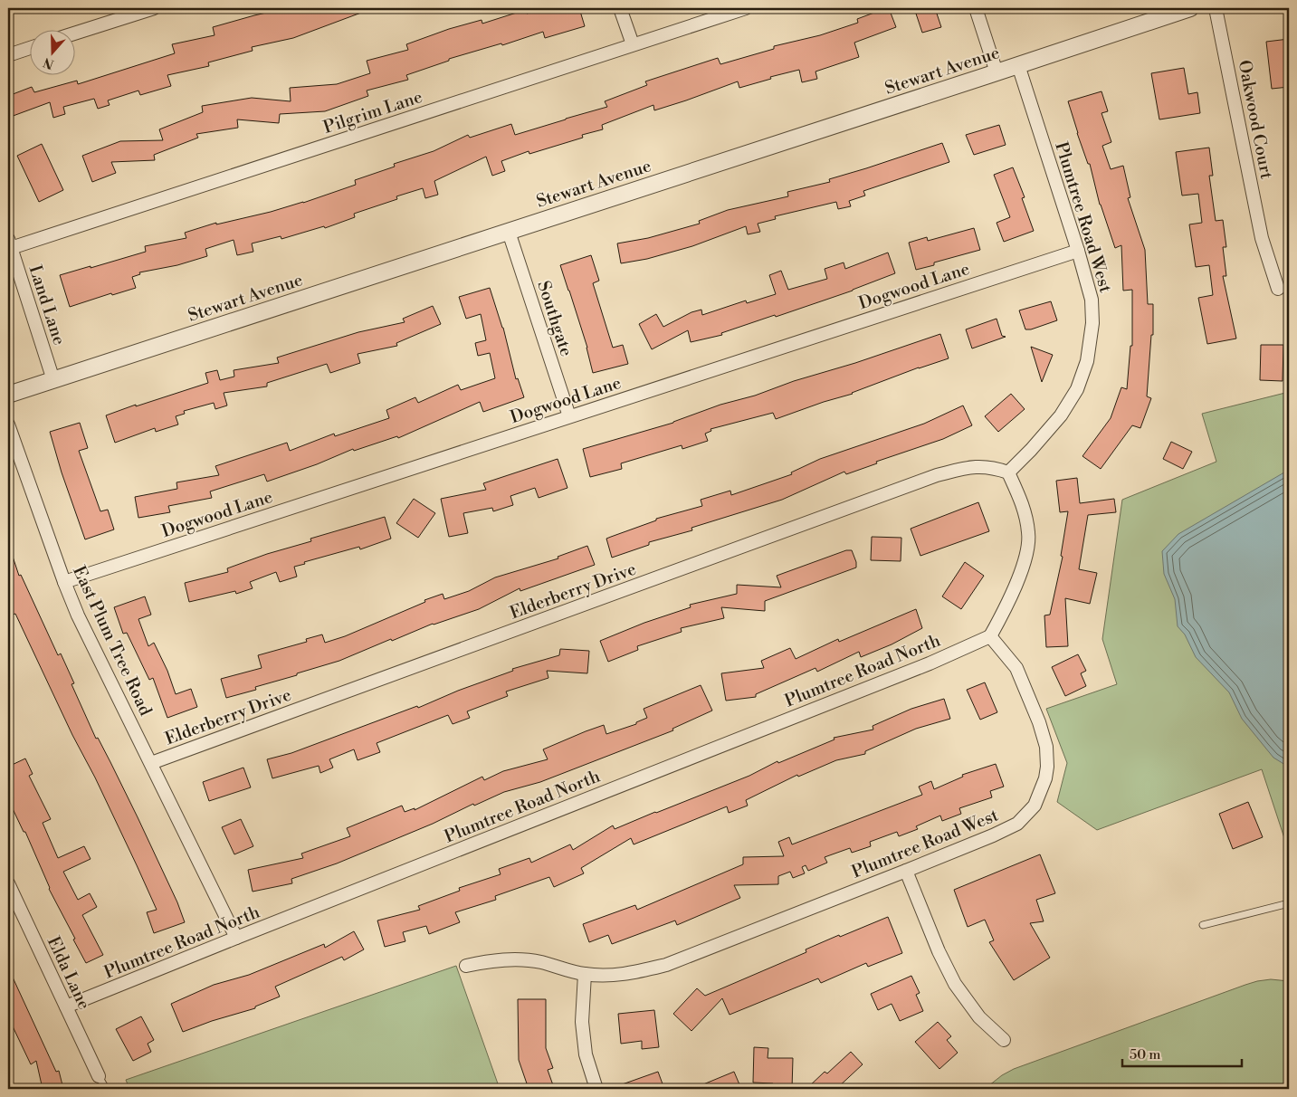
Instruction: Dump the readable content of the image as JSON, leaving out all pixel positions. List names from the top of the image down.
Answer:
{
  "streets": {
    "street": [
      "Stewart Avenue",
      "Pilgrim Lane",
      "Oakwood Court",
      "Plumtree Road West",
      "Dogwood Lane",
      "Land Lane",
      "Southgate",
      "Elderberry Drive",
      "East Plum Tree Road",
      "Plumtree Road North",
      "Elda Lane"
    ]
  },
  "crossings": [
    ["Stewart Avenue", "Plumtree Road West"],
    ["Stewart Avenue", "Land Lane"],
    ["Stewart Avenue", "Southgate"],
    ["Pilgrim Lane", "Land Lane"],
    ["Plumtree Road West", "Dogwood Lane"],
    ["Plumtree Road West", "Elderberry Drive"],
    ["Plumtree Road West", "Plumtree Road North"],
    ["Dogwood Lane", "Southgate"],
    ["Dogwood Lane", "East Plum Tree Road"],
    ["Elderberry Drive", "East Plum Tree Road"],
    ["East Plum Tree Road", "Plumtree Road North"],
    ["Plumtree Road North", "Elda Lane"]
  ],
  "scale_bar": "50 m",
  "north": "bottom"
}
